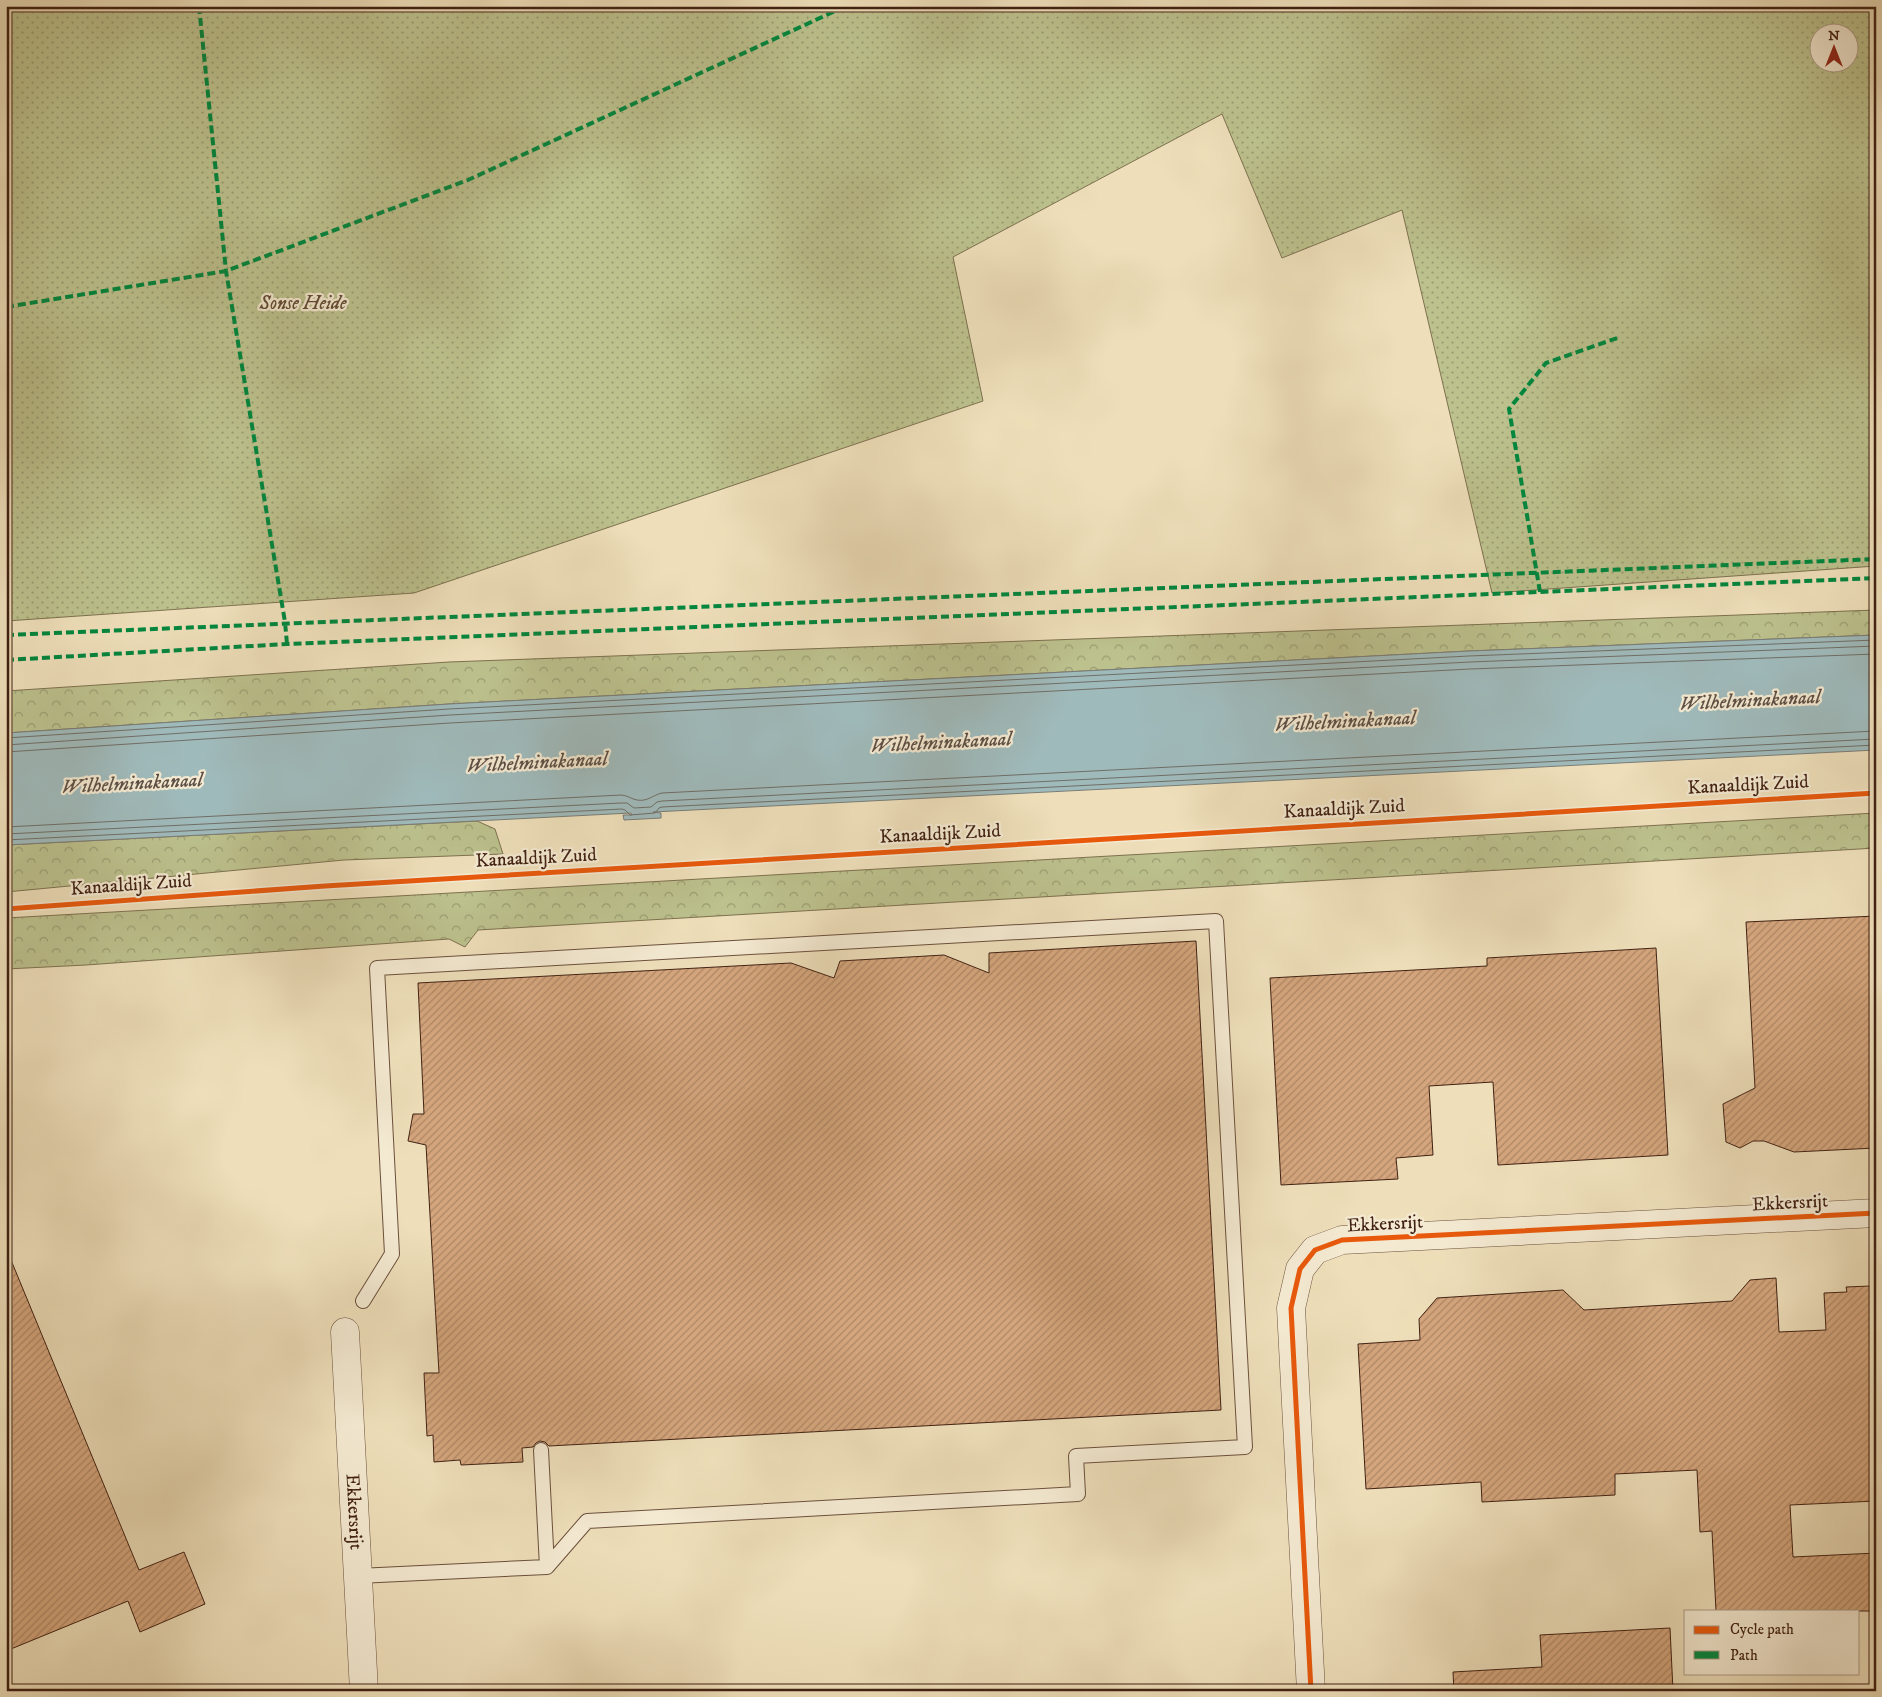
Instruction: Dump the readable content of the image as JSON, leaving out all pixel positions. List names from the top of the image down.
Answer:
{
  "streets": {
    "street": ["Ekkersrijt"],
    "cycle path": ["Kanaaldijk Zuid"]
  },
  "water": ["Wilhelminakanaal"],
  "parks": ["Sonse Heide"],
  "legend": ["Cycle path", "Path"],
  "north": "top"
}
